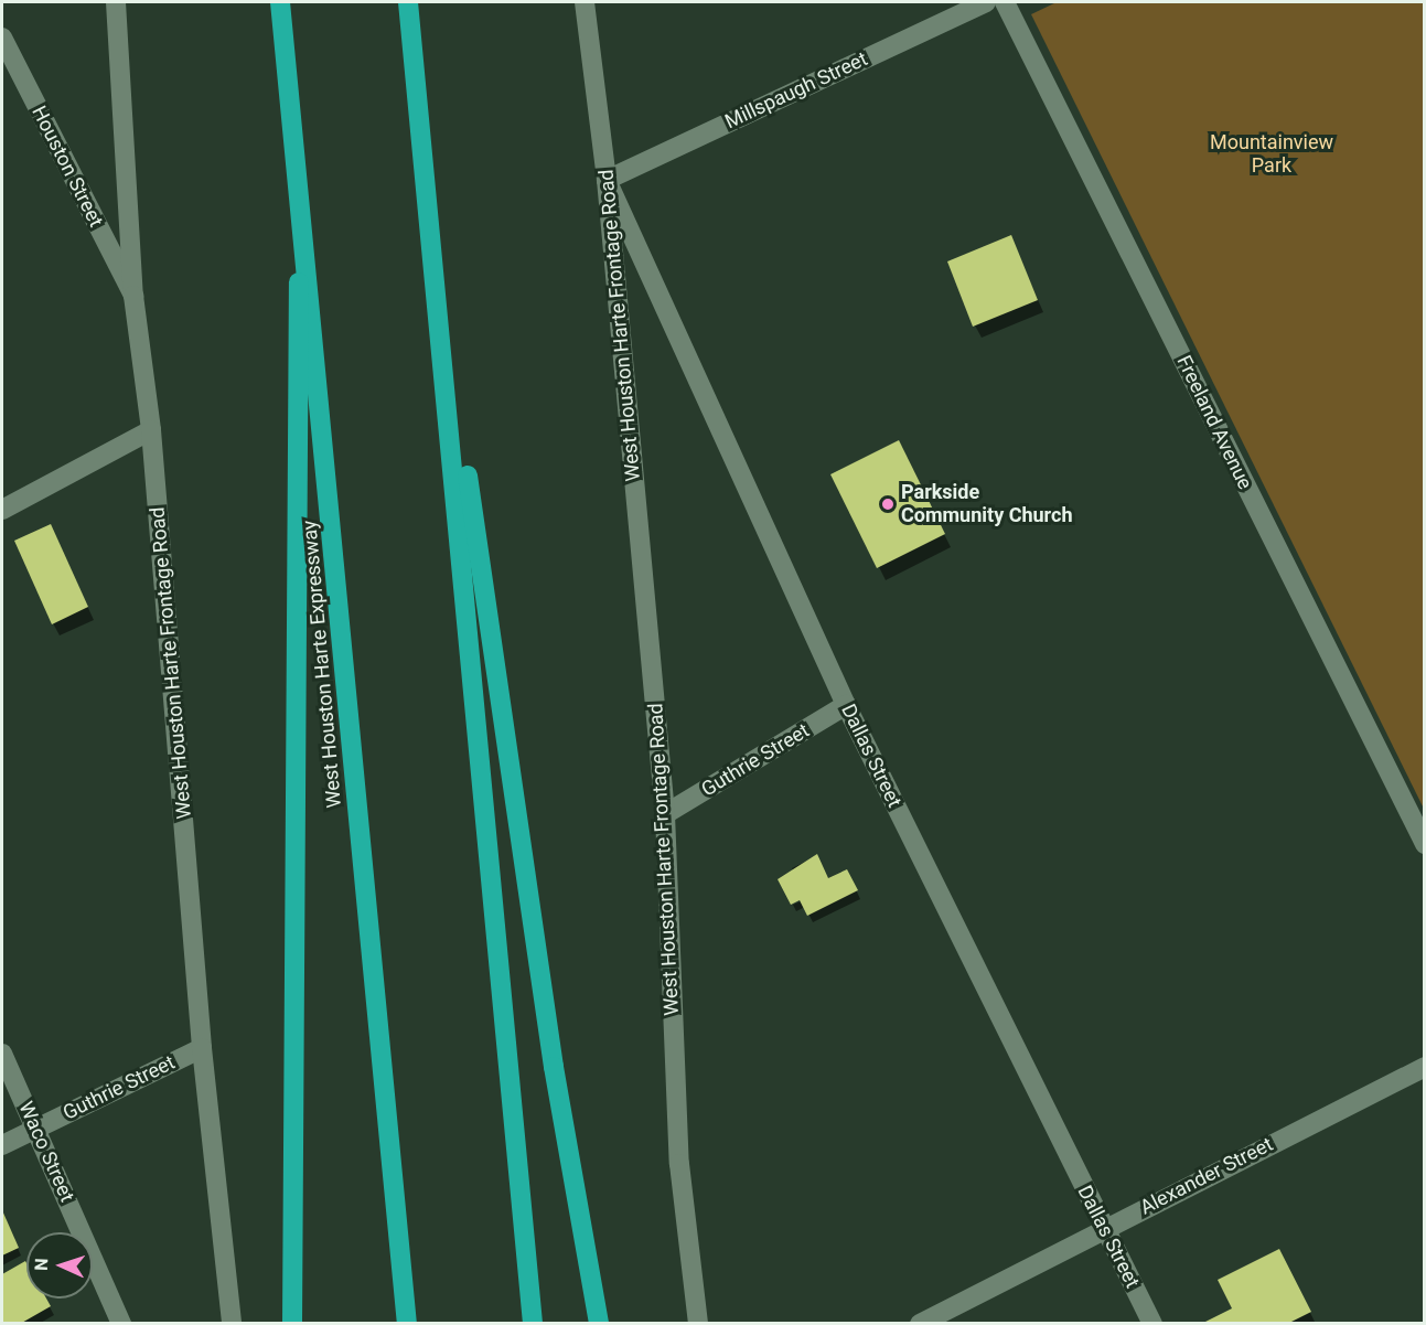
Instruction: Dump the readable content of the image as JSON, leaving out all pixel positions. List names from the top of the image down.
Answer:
{
  "streets": {
    "highway": ["West Houston Harte Expressway"],
    "street": [
      "Millspaugh Street",
      "Houston Street",
      "West Houston Harte Frontage Road",
      "Freeland Avenue",
      "Dallas Street",
      "Guthrie Street",
      "Waco Street",
      "Alexander Street"
    ]
  },
  "crossings": [
    ["Millspaugh Street", "West Houston Harte Frontage Road"],
    ["Millspaugh Street", "Dallas Street"],
    ["Houston Street", "West Houston Harte Frontage Road"],
    ["West Houston Harte Frontage Road", "Dallas Street"],
    ["West Houston Harte Frontage Road", "Guthrie Street"],
    ["Dallas Street", "Guthrie Street"],
    ["Dallas Street", "Alexander Street"],
    ["Guthrie Street", "Waco Street"]
  ],
  "parks": ["Mountainview Park"],
  "places": ["Parkside Community Church"],
  "north": "left"
}
